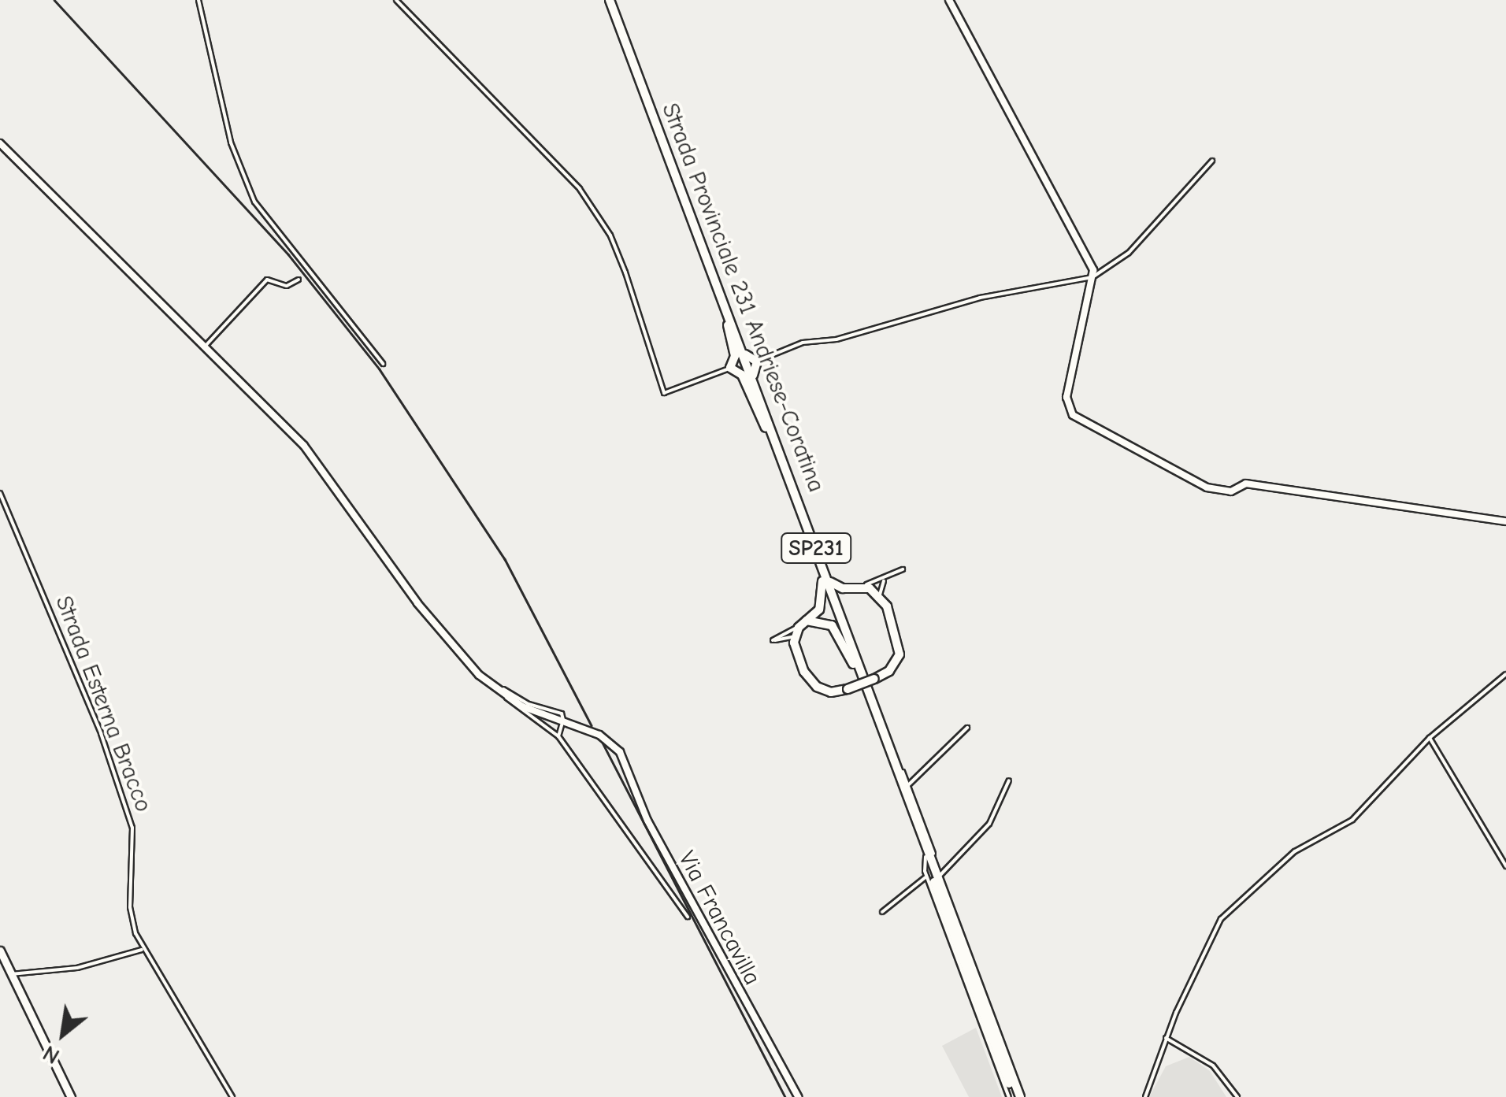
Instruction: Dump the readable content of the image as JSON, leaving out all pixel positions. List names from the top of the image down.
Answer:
{
  "streets": {
    "highway": ["Strada Provinciale 231 Andriese-Coratina", "SP231"],
    "street": ["Strada Esterna Bracco", "Via Francavilla"]
  },
  "north": "bottom left"
}
